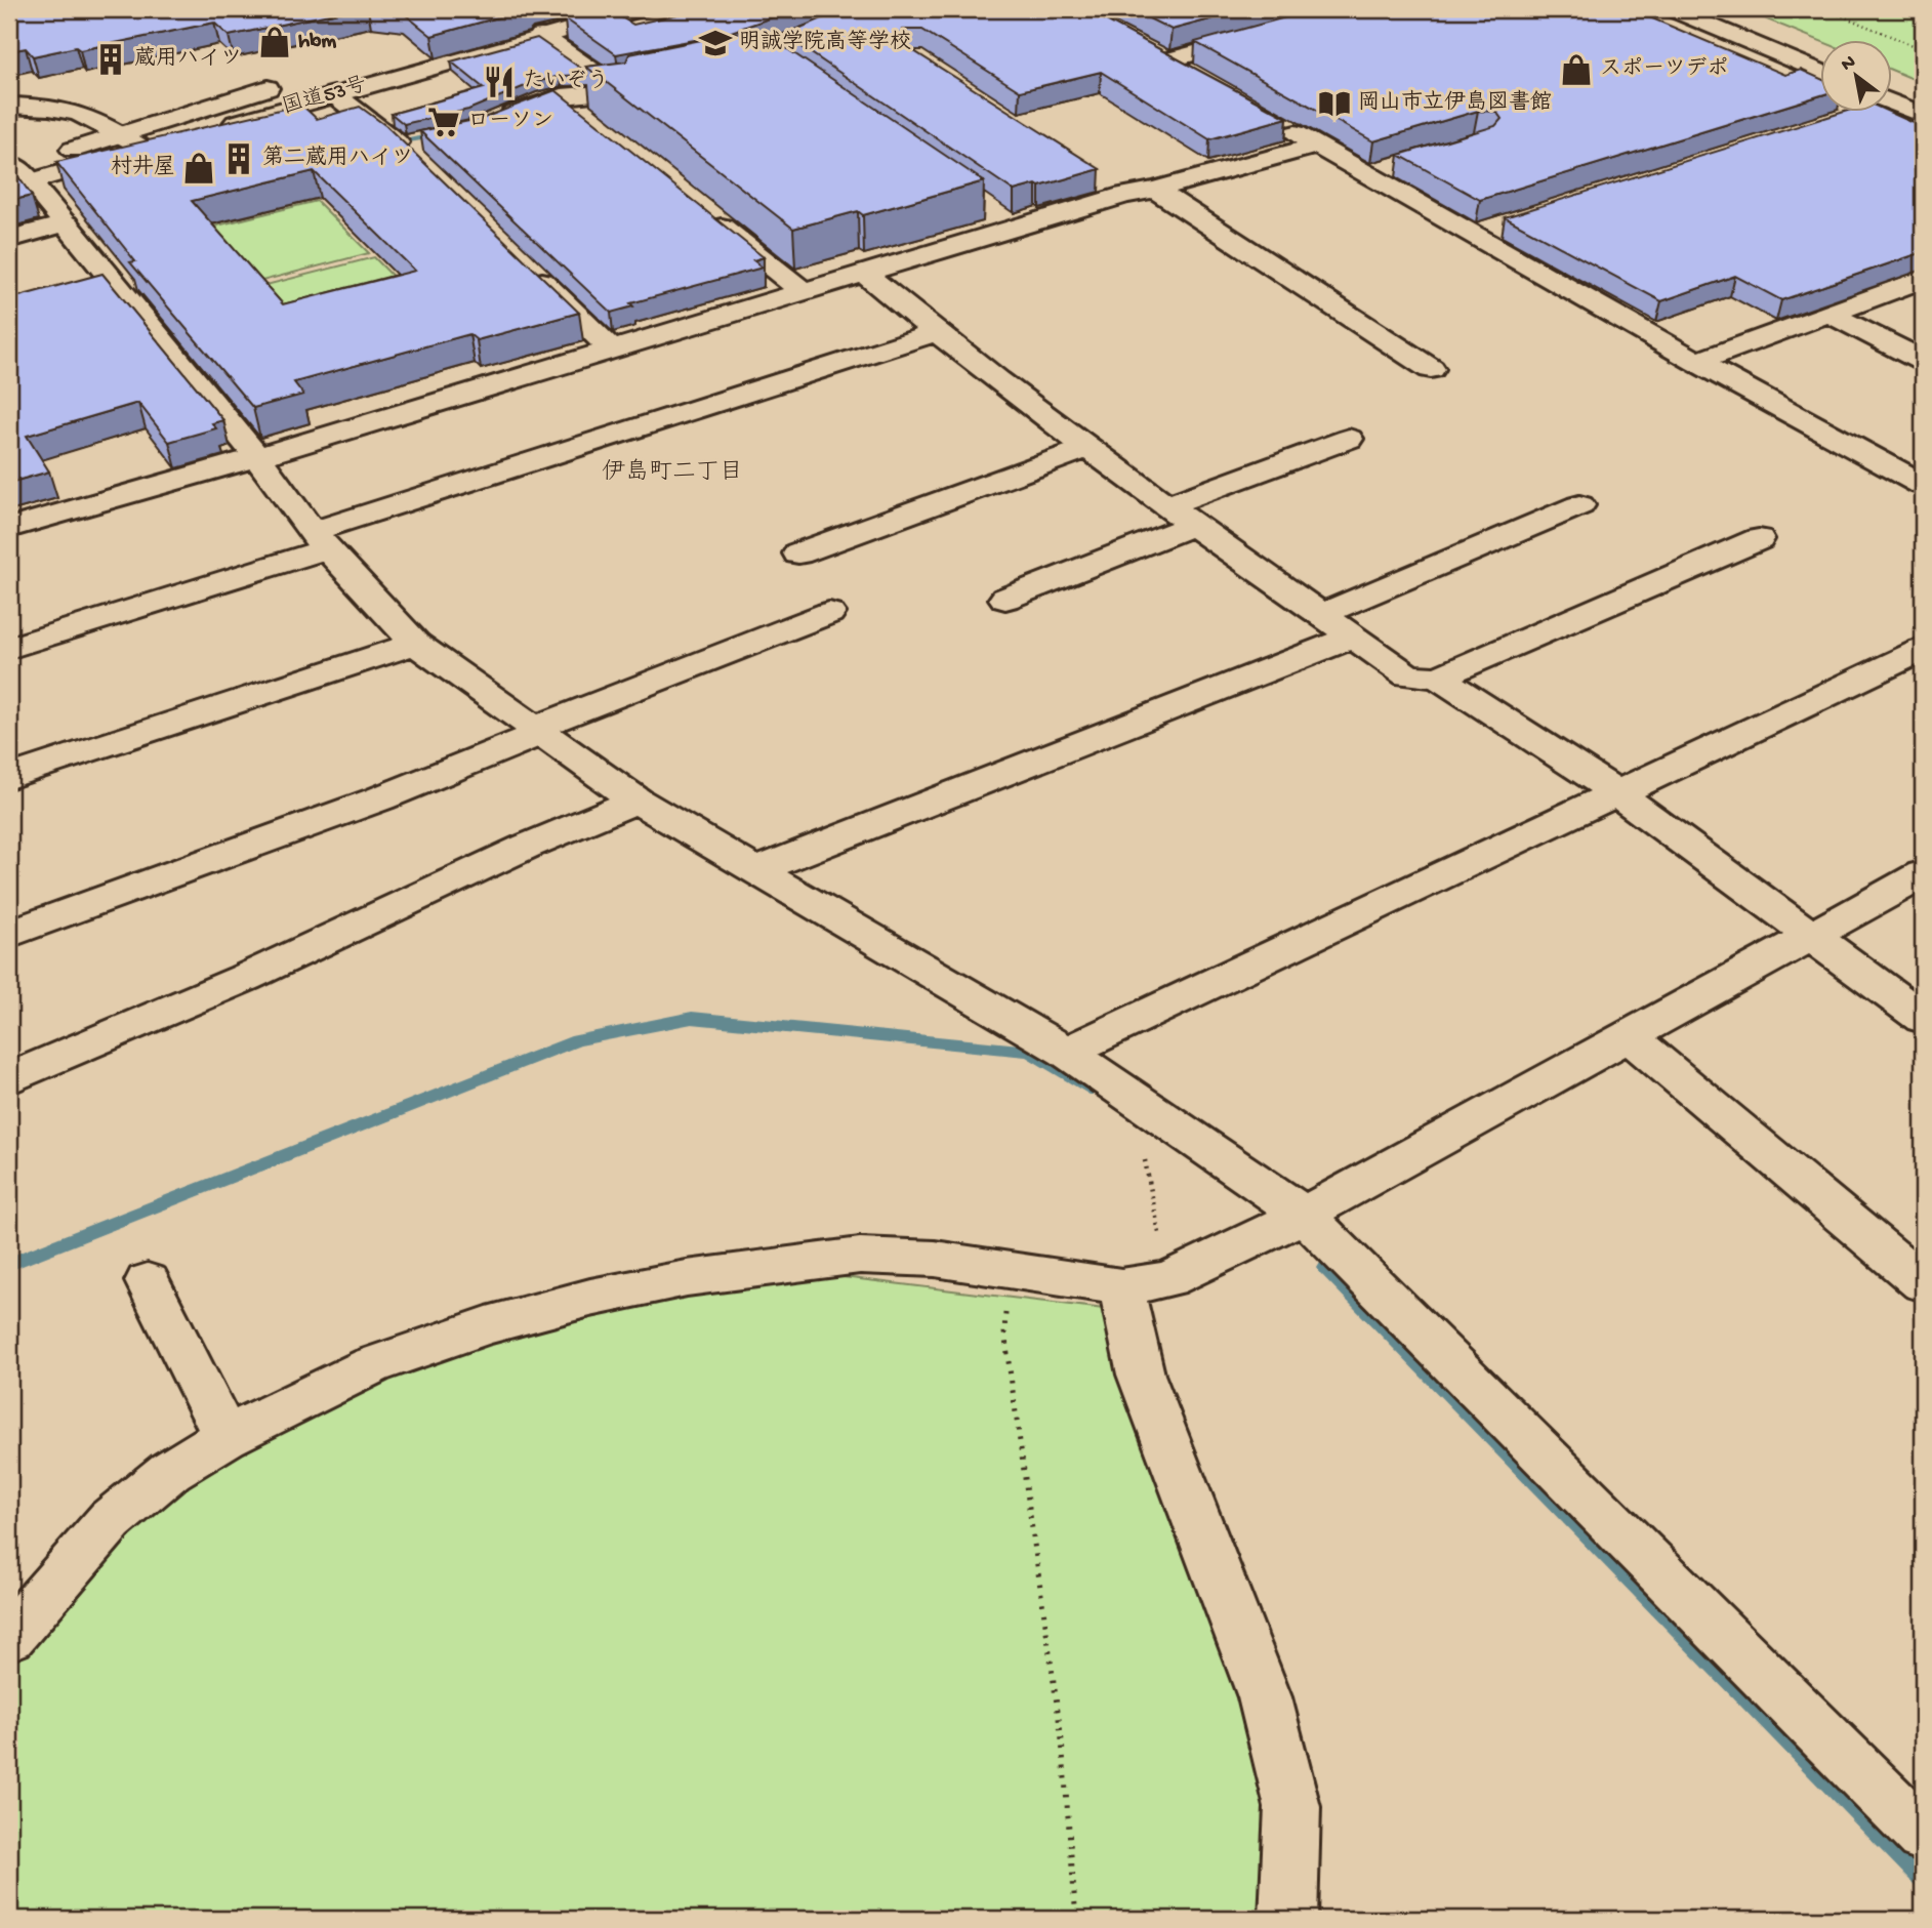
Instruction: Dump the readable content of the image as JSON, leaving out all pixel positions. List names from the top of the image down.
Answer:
{
  "streets": {
    "main road": ["国道53号"]
  },
  "districts": ["伊島町二丁目"],
  "places": {
    "shop": ["hbm", "スポーツデポ", "村井屋"],
    "school or university": ["明誠学院高等学校"],
    "building": ["蔵用ハイツ", "第二蔵用ハイツ"],
    "restaurant": ["たいぞう"],
    "library": ["岡山市立伊島図書館"],
    "supermarket": ["ローソン"]
  },
  "north": "top left"
}
